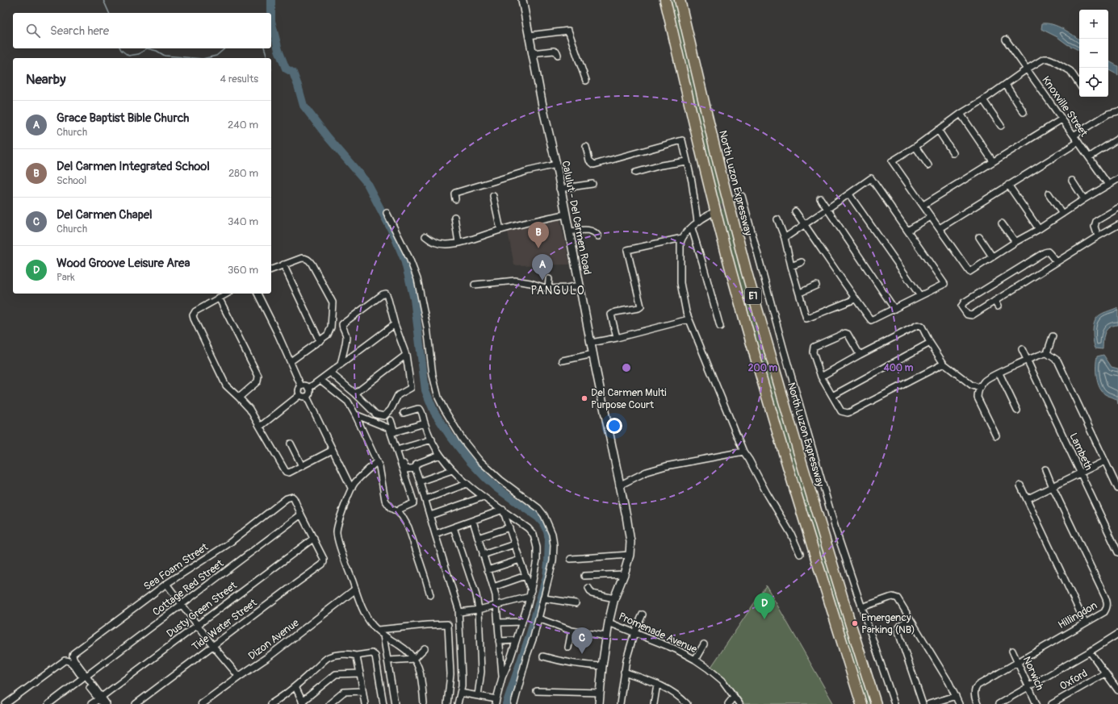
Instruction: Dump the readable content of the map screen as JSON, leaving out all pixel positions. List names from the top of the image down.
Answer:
{
  "streets": {
    "highway": ["North Luzon Expressway", "E1"],
    "main road": ["Calulut - Del Carmen Road"],
    "street": [
      "Knoxville Street",
      "Lambeth",
      "Sea Foam Street",
      "Cottage Red Street",
      "Dusty Green Street",
      "Hillingdon",
      "Tide Water Street",
      "Promenade Avenue",
      "Dizon Avenue",
      "Norwich",
      "Oxford"
    ]
  },
  "crossings": [
    ["Calulut - Del Carmen Road", "Promenade Avenue"],
    ["Sea Foam Street", "Cottage Red Street"],
    ["Dusty Green Street", "Tide Water Street"],
    ["Hillingdon", "Norwich"]
  ],
  "districts": ["PANGULO"],
  "places": ["Del Carmen Multi Purpose Court", "Emergency Parking (NB)"],
  "page": {
    "map_buttons": ["+", "−"],
    "search": "Search here",
    "heading": ["Nearby", "4 results"],
    "list": [
      {
        "mark": "A",
        "name": "Grace Baptist Bible Church",
        "note": "Church",
        "value": "240 m"
      },
      {
        "mark": "B",
        "name": "Del Carmen Integrated School",
        "note": "School",
        "value": "280 m"
      },
      {
        "mark": "C",
        "name": "Del Carmen Chapel",
        "note": "Church",
        "value": "340 m"
      },
      {
        "mark": "D",
        "name": "Wood Groove Leisure Area",
        "note": "Park",
        "value": "360 m"
      }
    ],
    "pins": [
      "B",
      "A",
      "D",
      "C"
    ]
  },
  "rings": ["200 m", "400 m"]
}
